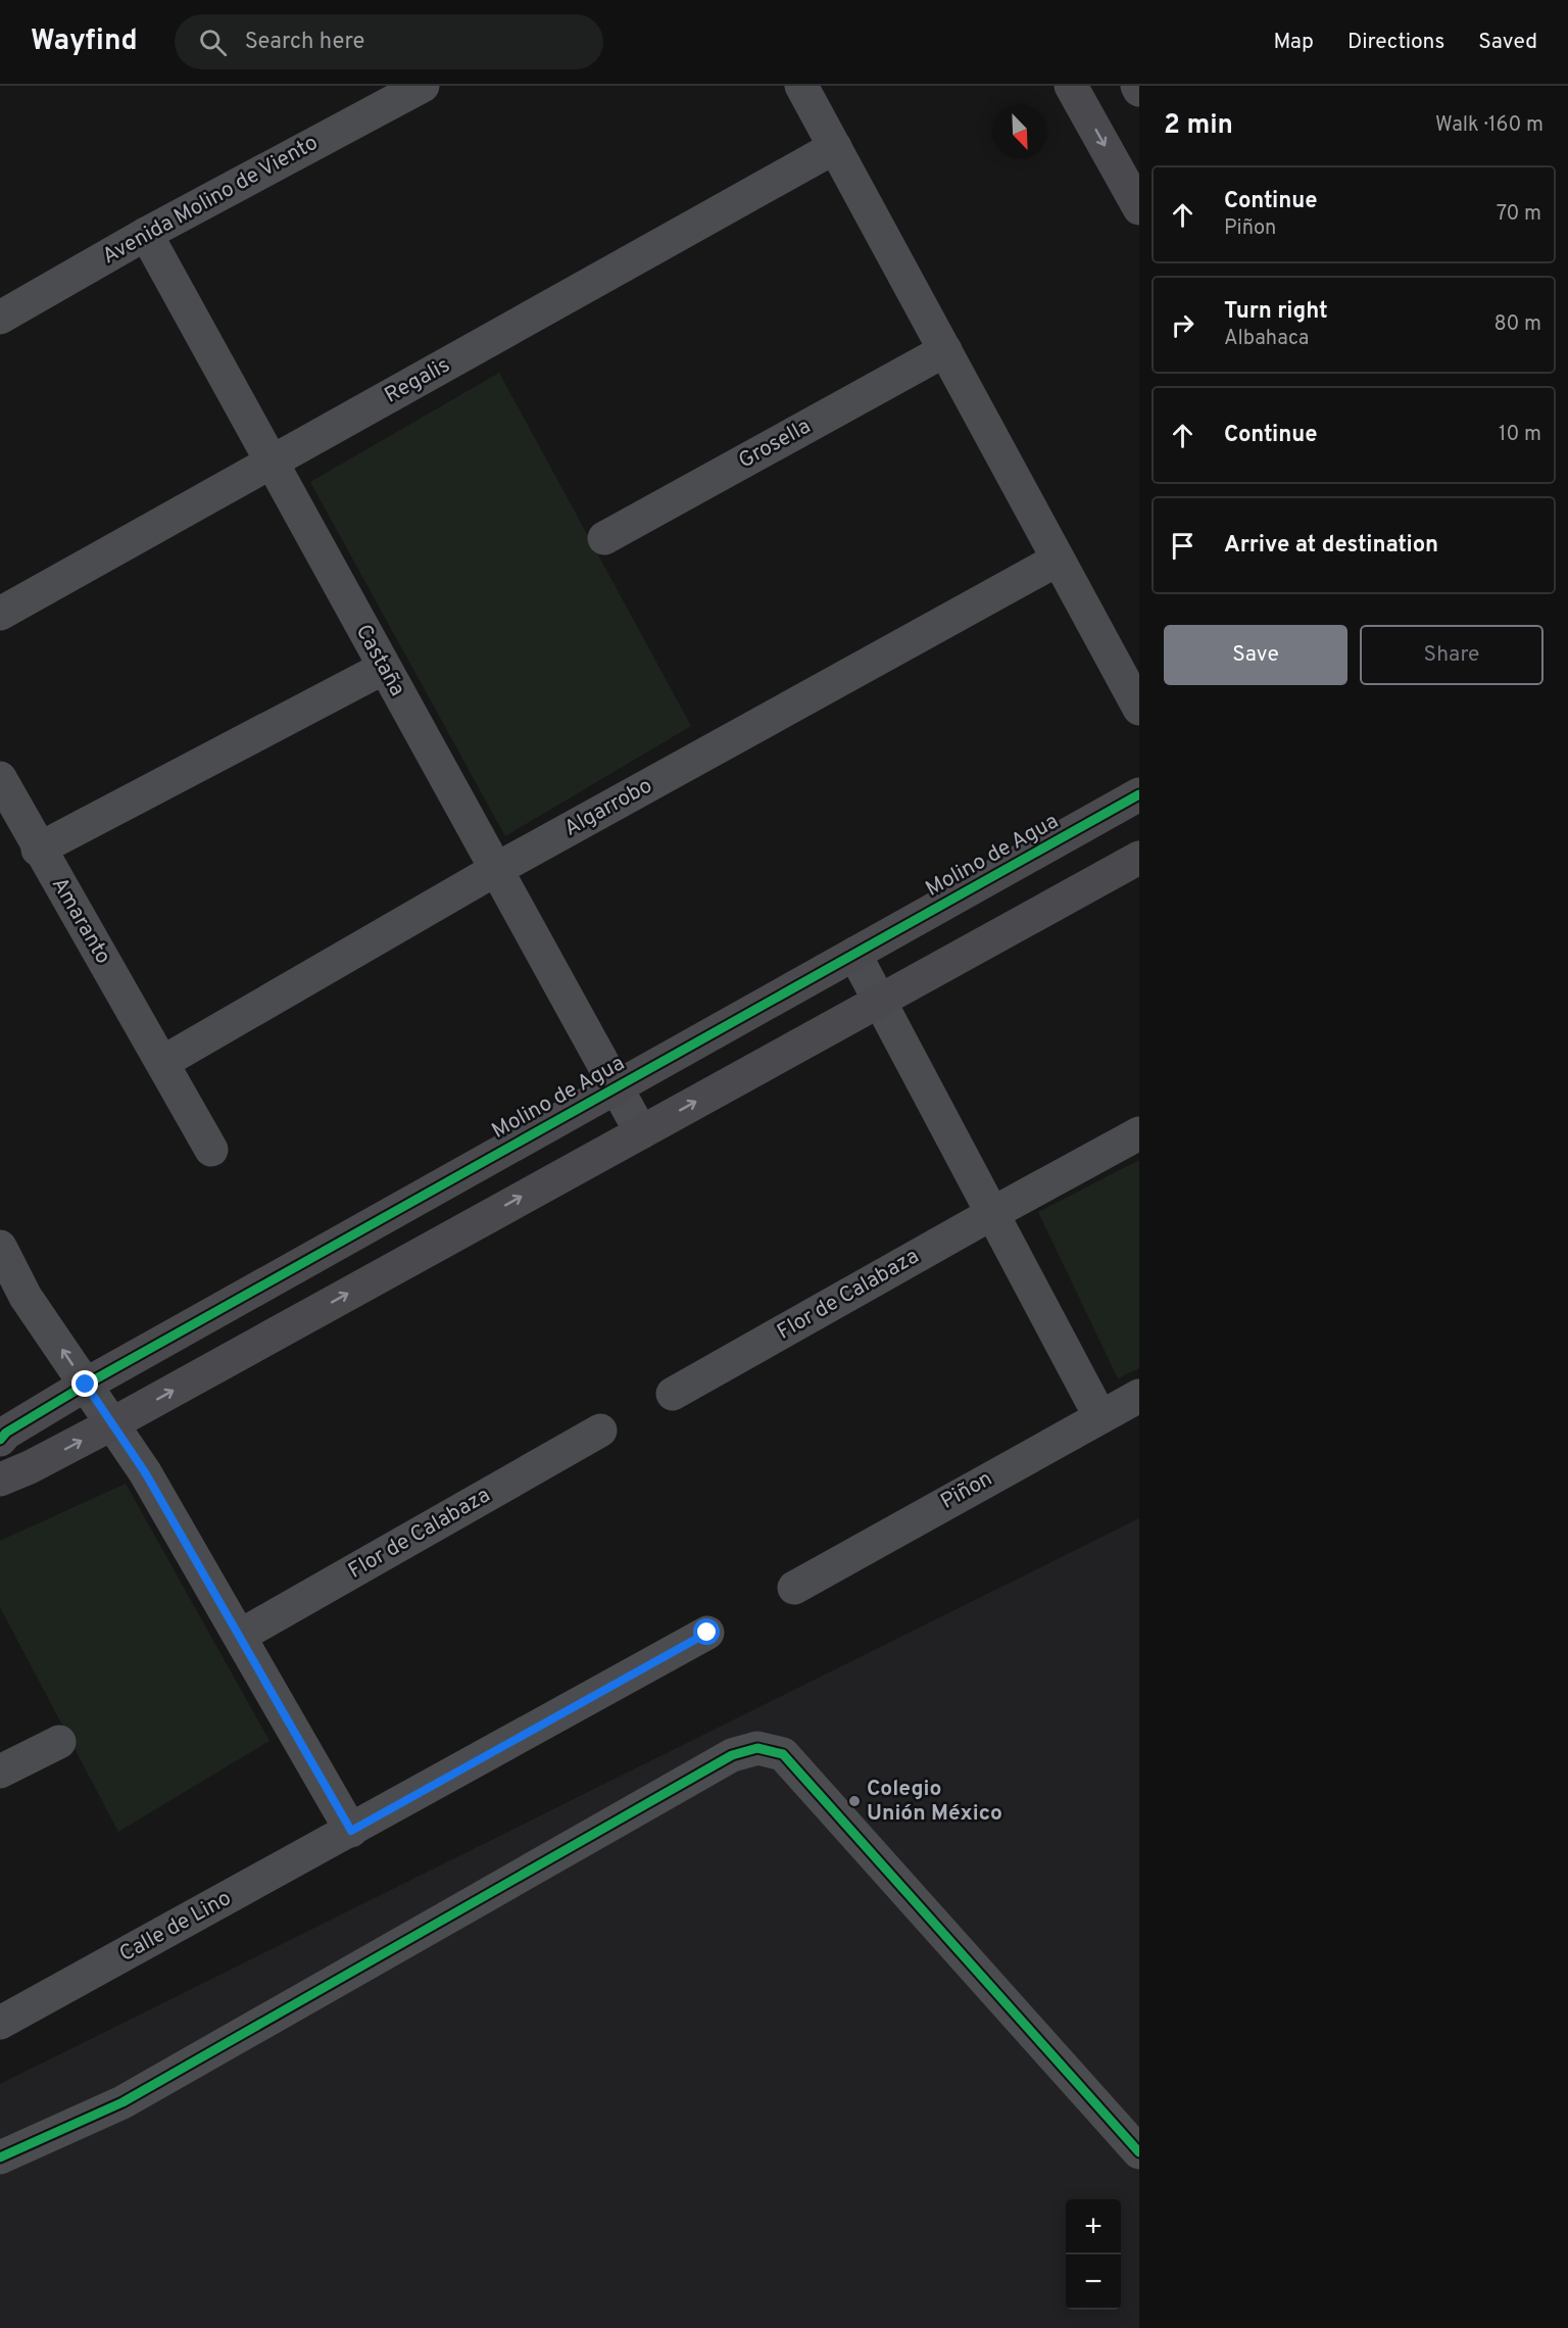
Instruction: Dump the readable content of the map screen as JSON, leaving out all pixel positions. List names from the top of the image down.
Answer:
{
  "streets": {
    "street": [
      "Avenida Molino de Viento",
      "Regalis",
      "Grosella",
      "Castaña",
      "Algarrobo",
      "Molino de Agua",
      "Amaranto",
      "Flor de Calabaza",
      "Piñon",
      "Calle de Lino"
    ]
  },
  "crossings": [
    ["Avenida Molino de Viento", "Castaña"],
    ["Regalis", "Castaña"],
    ["Castaña", "Algarrobo"],
    ["Castaña", "Molino de Agua"],
    ["Algarrobo", "Amaranto"]
  ],
  "places": ["Colegio Unión México"],
  "north": "bottom right",
  "page": {
    "header": "Wayfind",
    "search": "Search here",
    "nav": ["Map", "Directions", "Saved"],
    "heading": ["2 min", "Walk · 160 m"],
    "list": [
      ["Continue", "Piñon", "70 m"],
      ["Turn right", "Albahaca", "80 m"],
      ["Continue", "10 m"],
      "Arrive at destination"
    ],
    "buttons": ["Save", "Share"],
    "map_buttons": ["+", "−"]
  }
}
